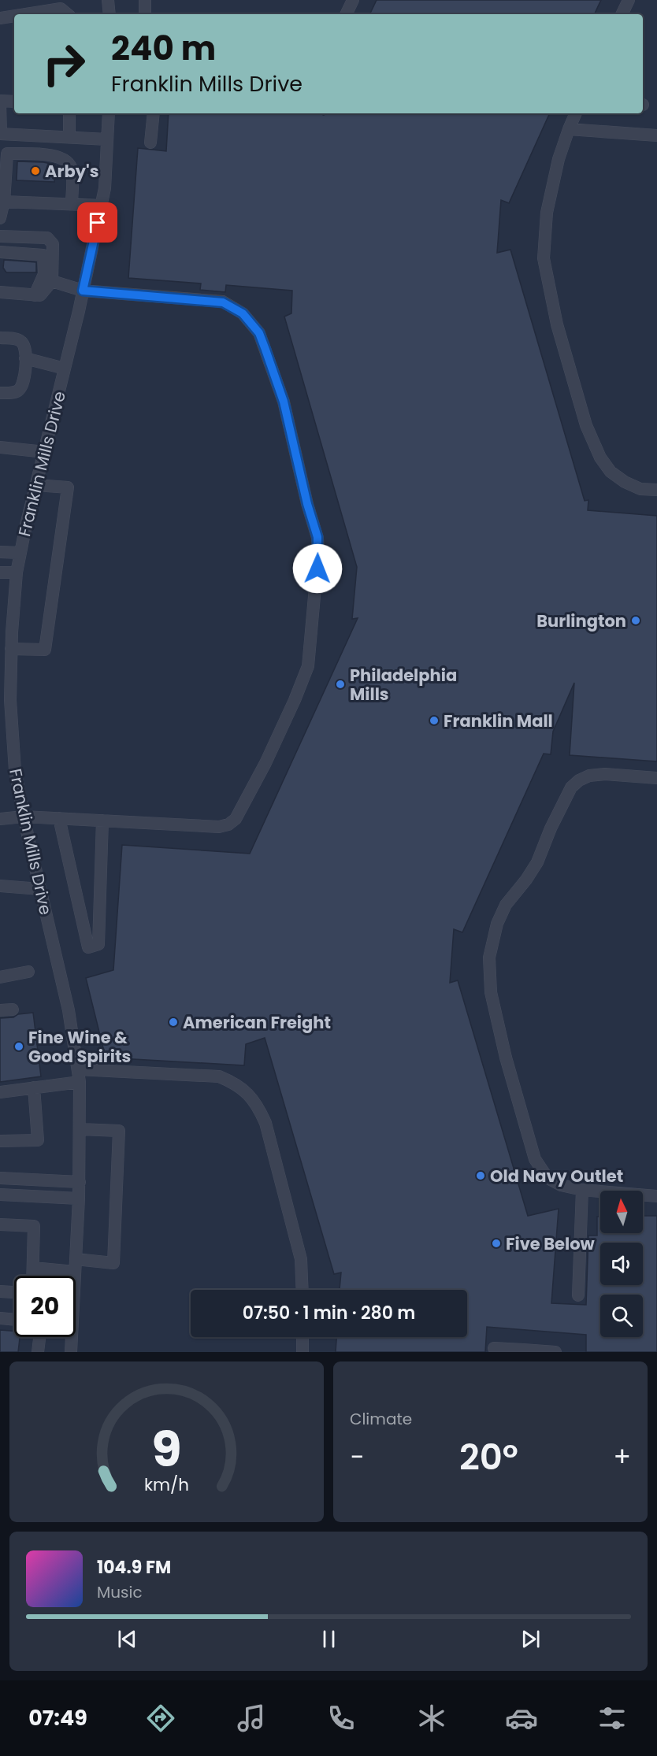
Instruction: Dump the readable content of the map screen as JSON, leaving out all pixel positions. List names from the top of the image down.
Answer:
{
  "streets": {
    "street": ["Franklin Mills Drive"]
  },
  "places": [
    "Arby's",
    "Burlington",
    "Philadelphia Mills",
    "Franklin Mall",
    "American Freight",
    "Fine Wine & Good Spirits",
    "Old Navy Outlet",
    "Five Below"
  ],
  "north": "top",
  "page": {
    "turn": ["240 m", "Franklin Mills Drive"],
    "limit": "20",
    "trip": "07:50 · 1 min · 280 m",
    "tile": "Climate",
    "heat": ["−", "20°", "+"],
    "song": ["104.9 FM", "Music"],
    "tabs": "07:49",
    "gauge": ["9", "km/h"]
  }
}
